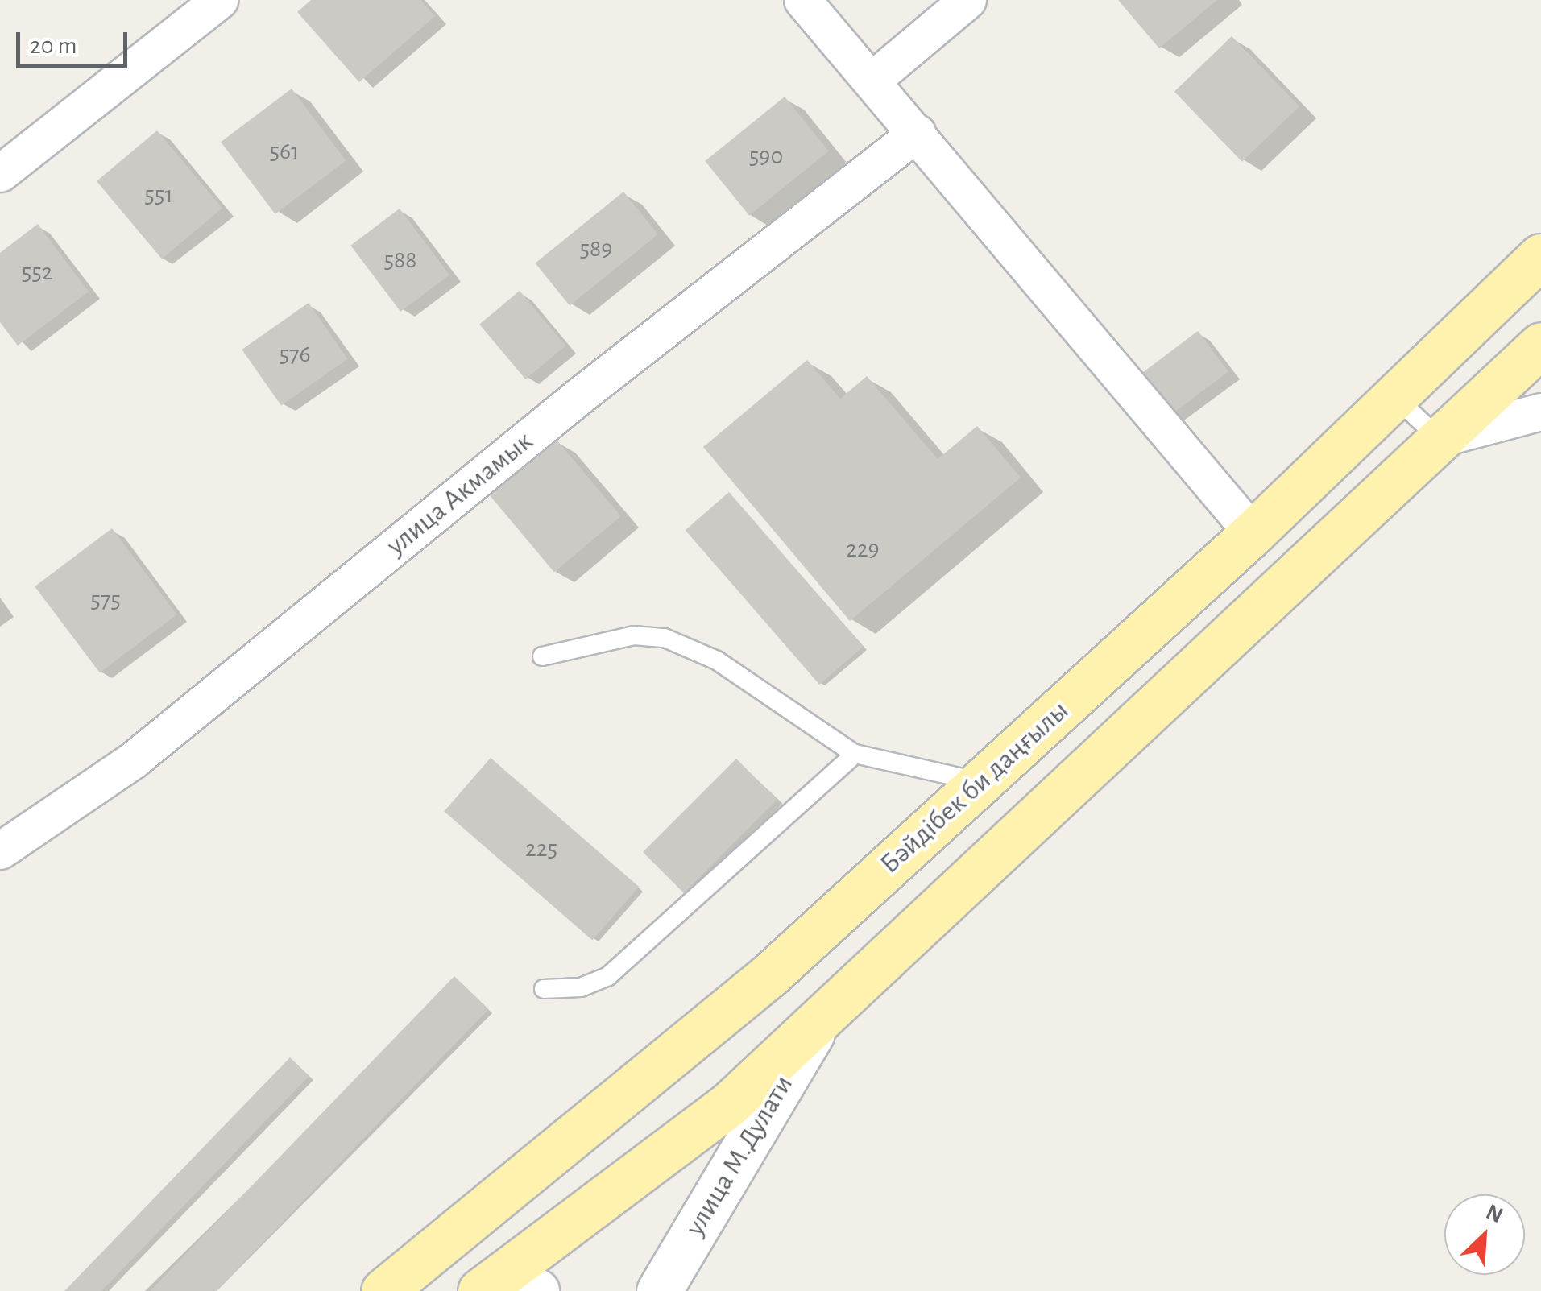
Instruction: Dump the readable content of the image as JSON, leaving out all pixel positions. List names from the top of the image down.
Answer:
{
  "streets": {
    "main road": ["Бәйдібек би даңғылы", "улица М.Дулати"],
    "street": ["улица Акмамык"]
  },
  "house_numbers": [
    "561",
    "590",
    "551",
    "589",
    "588",
    "552",
    "576",
    "229",
    "575",
    "225"
  ],
  "scale_bar": "20 m",
  "north": "top right"
}
